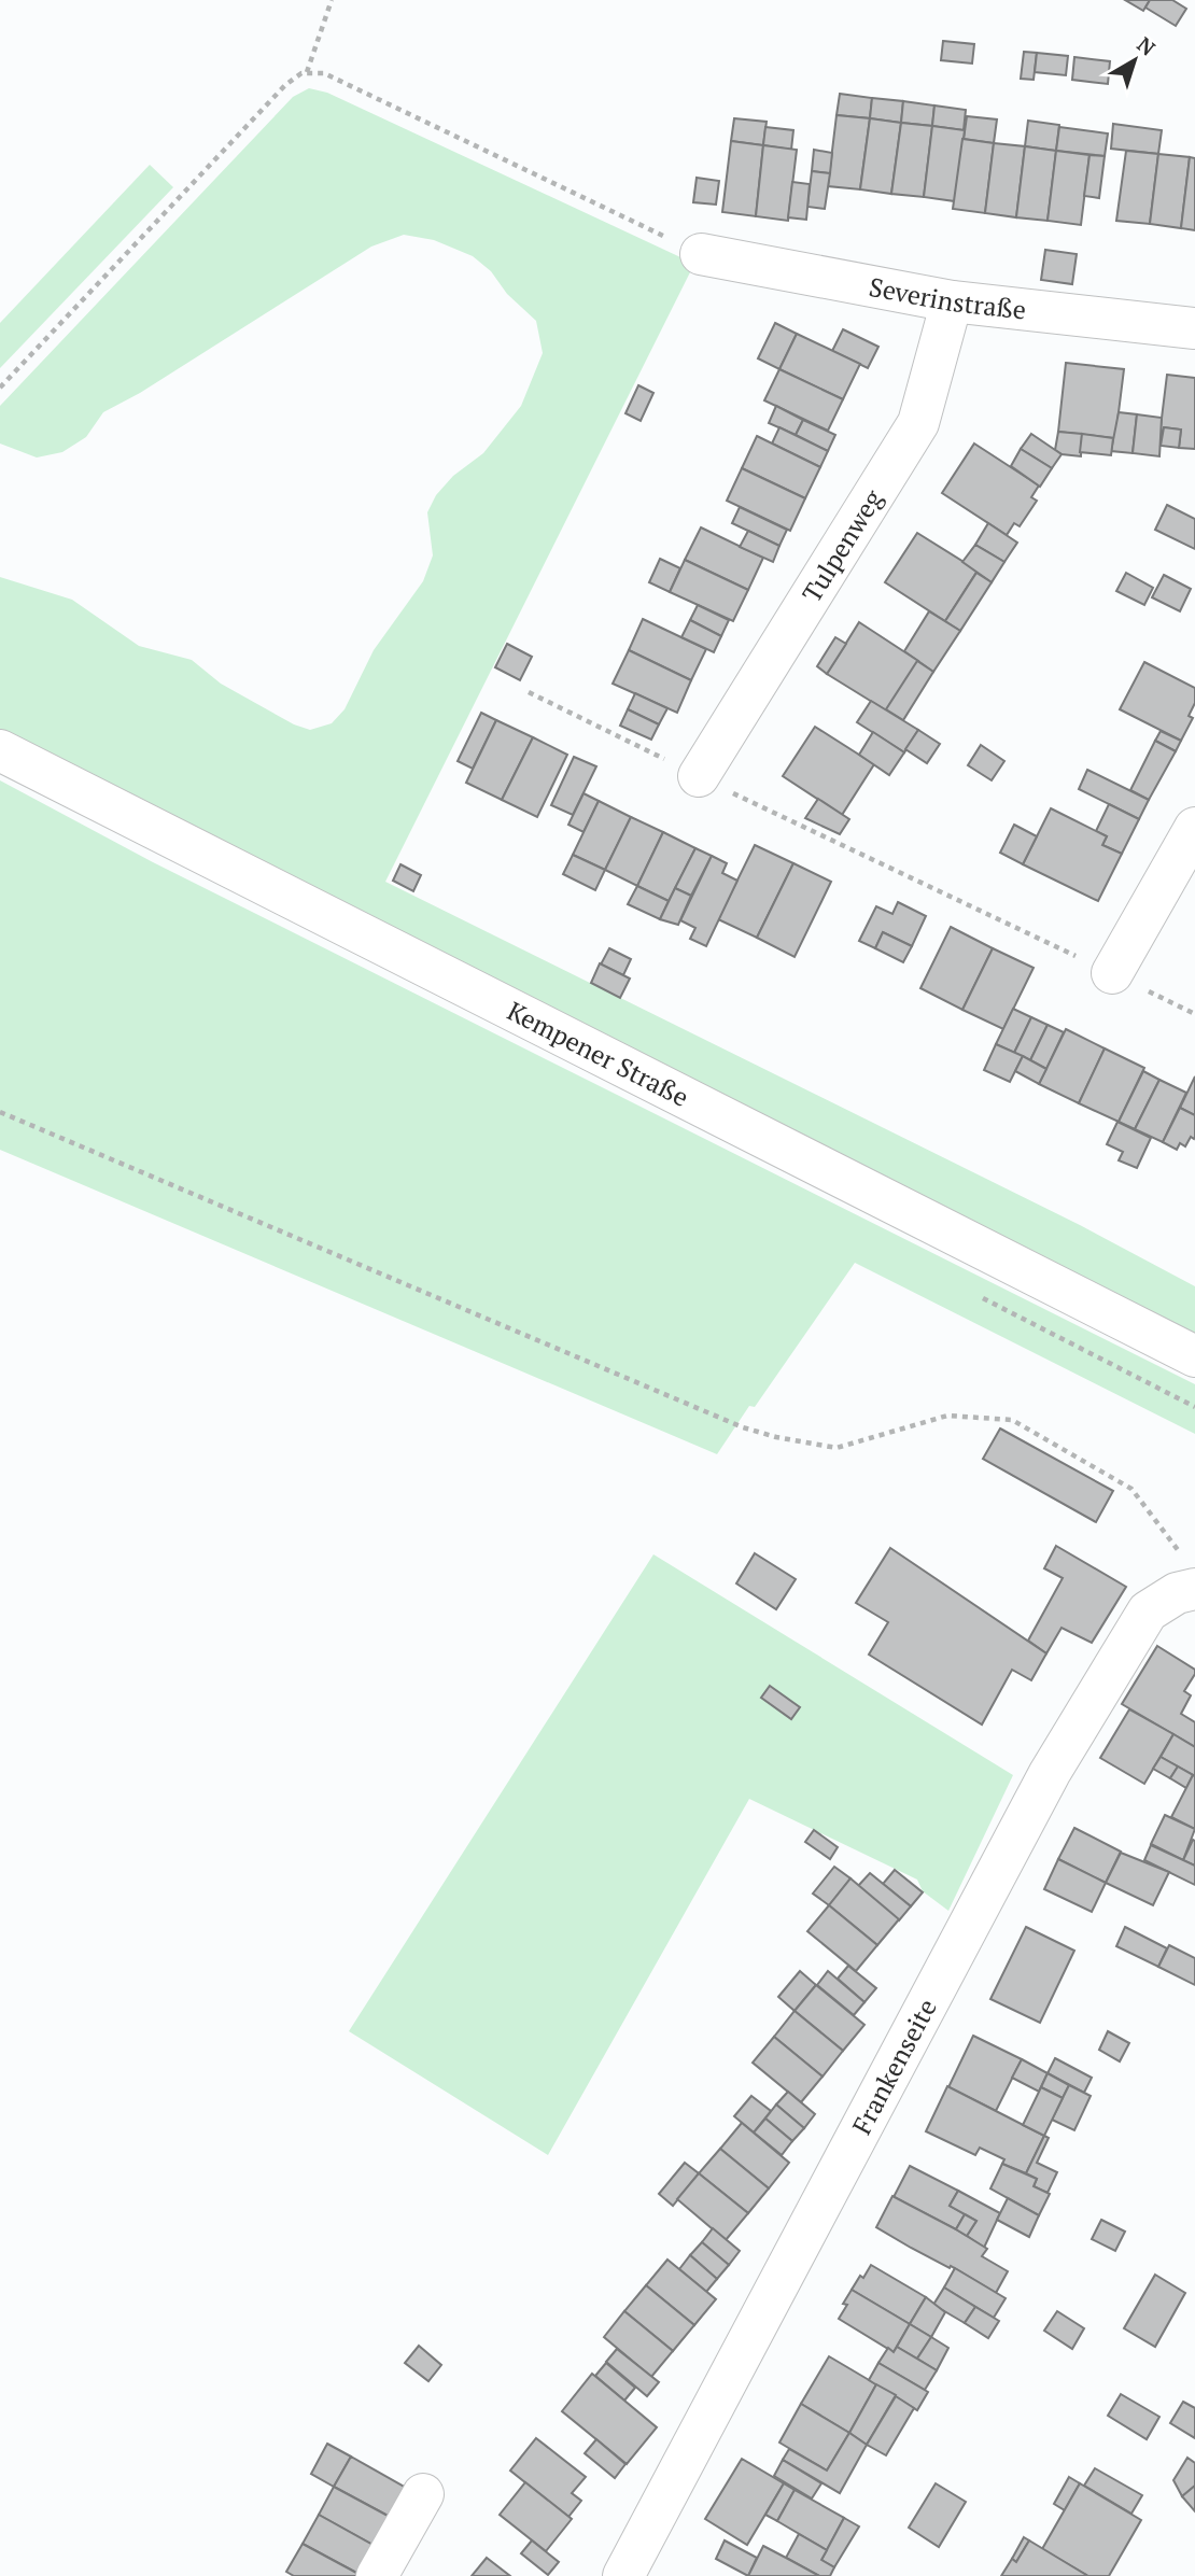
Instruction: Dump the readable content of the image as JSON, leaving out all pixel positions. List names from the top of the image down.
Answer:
{
  "streets": {
    "street": [
      "Severinstraße",
      "Tulpenweg",
      "Kempener Straße",
      "Frankenseite"
    ]
  },
  "crossings": [
    ["Severinstraße", "Tulpenweg"]
  ],
  "north": "top right"
}
